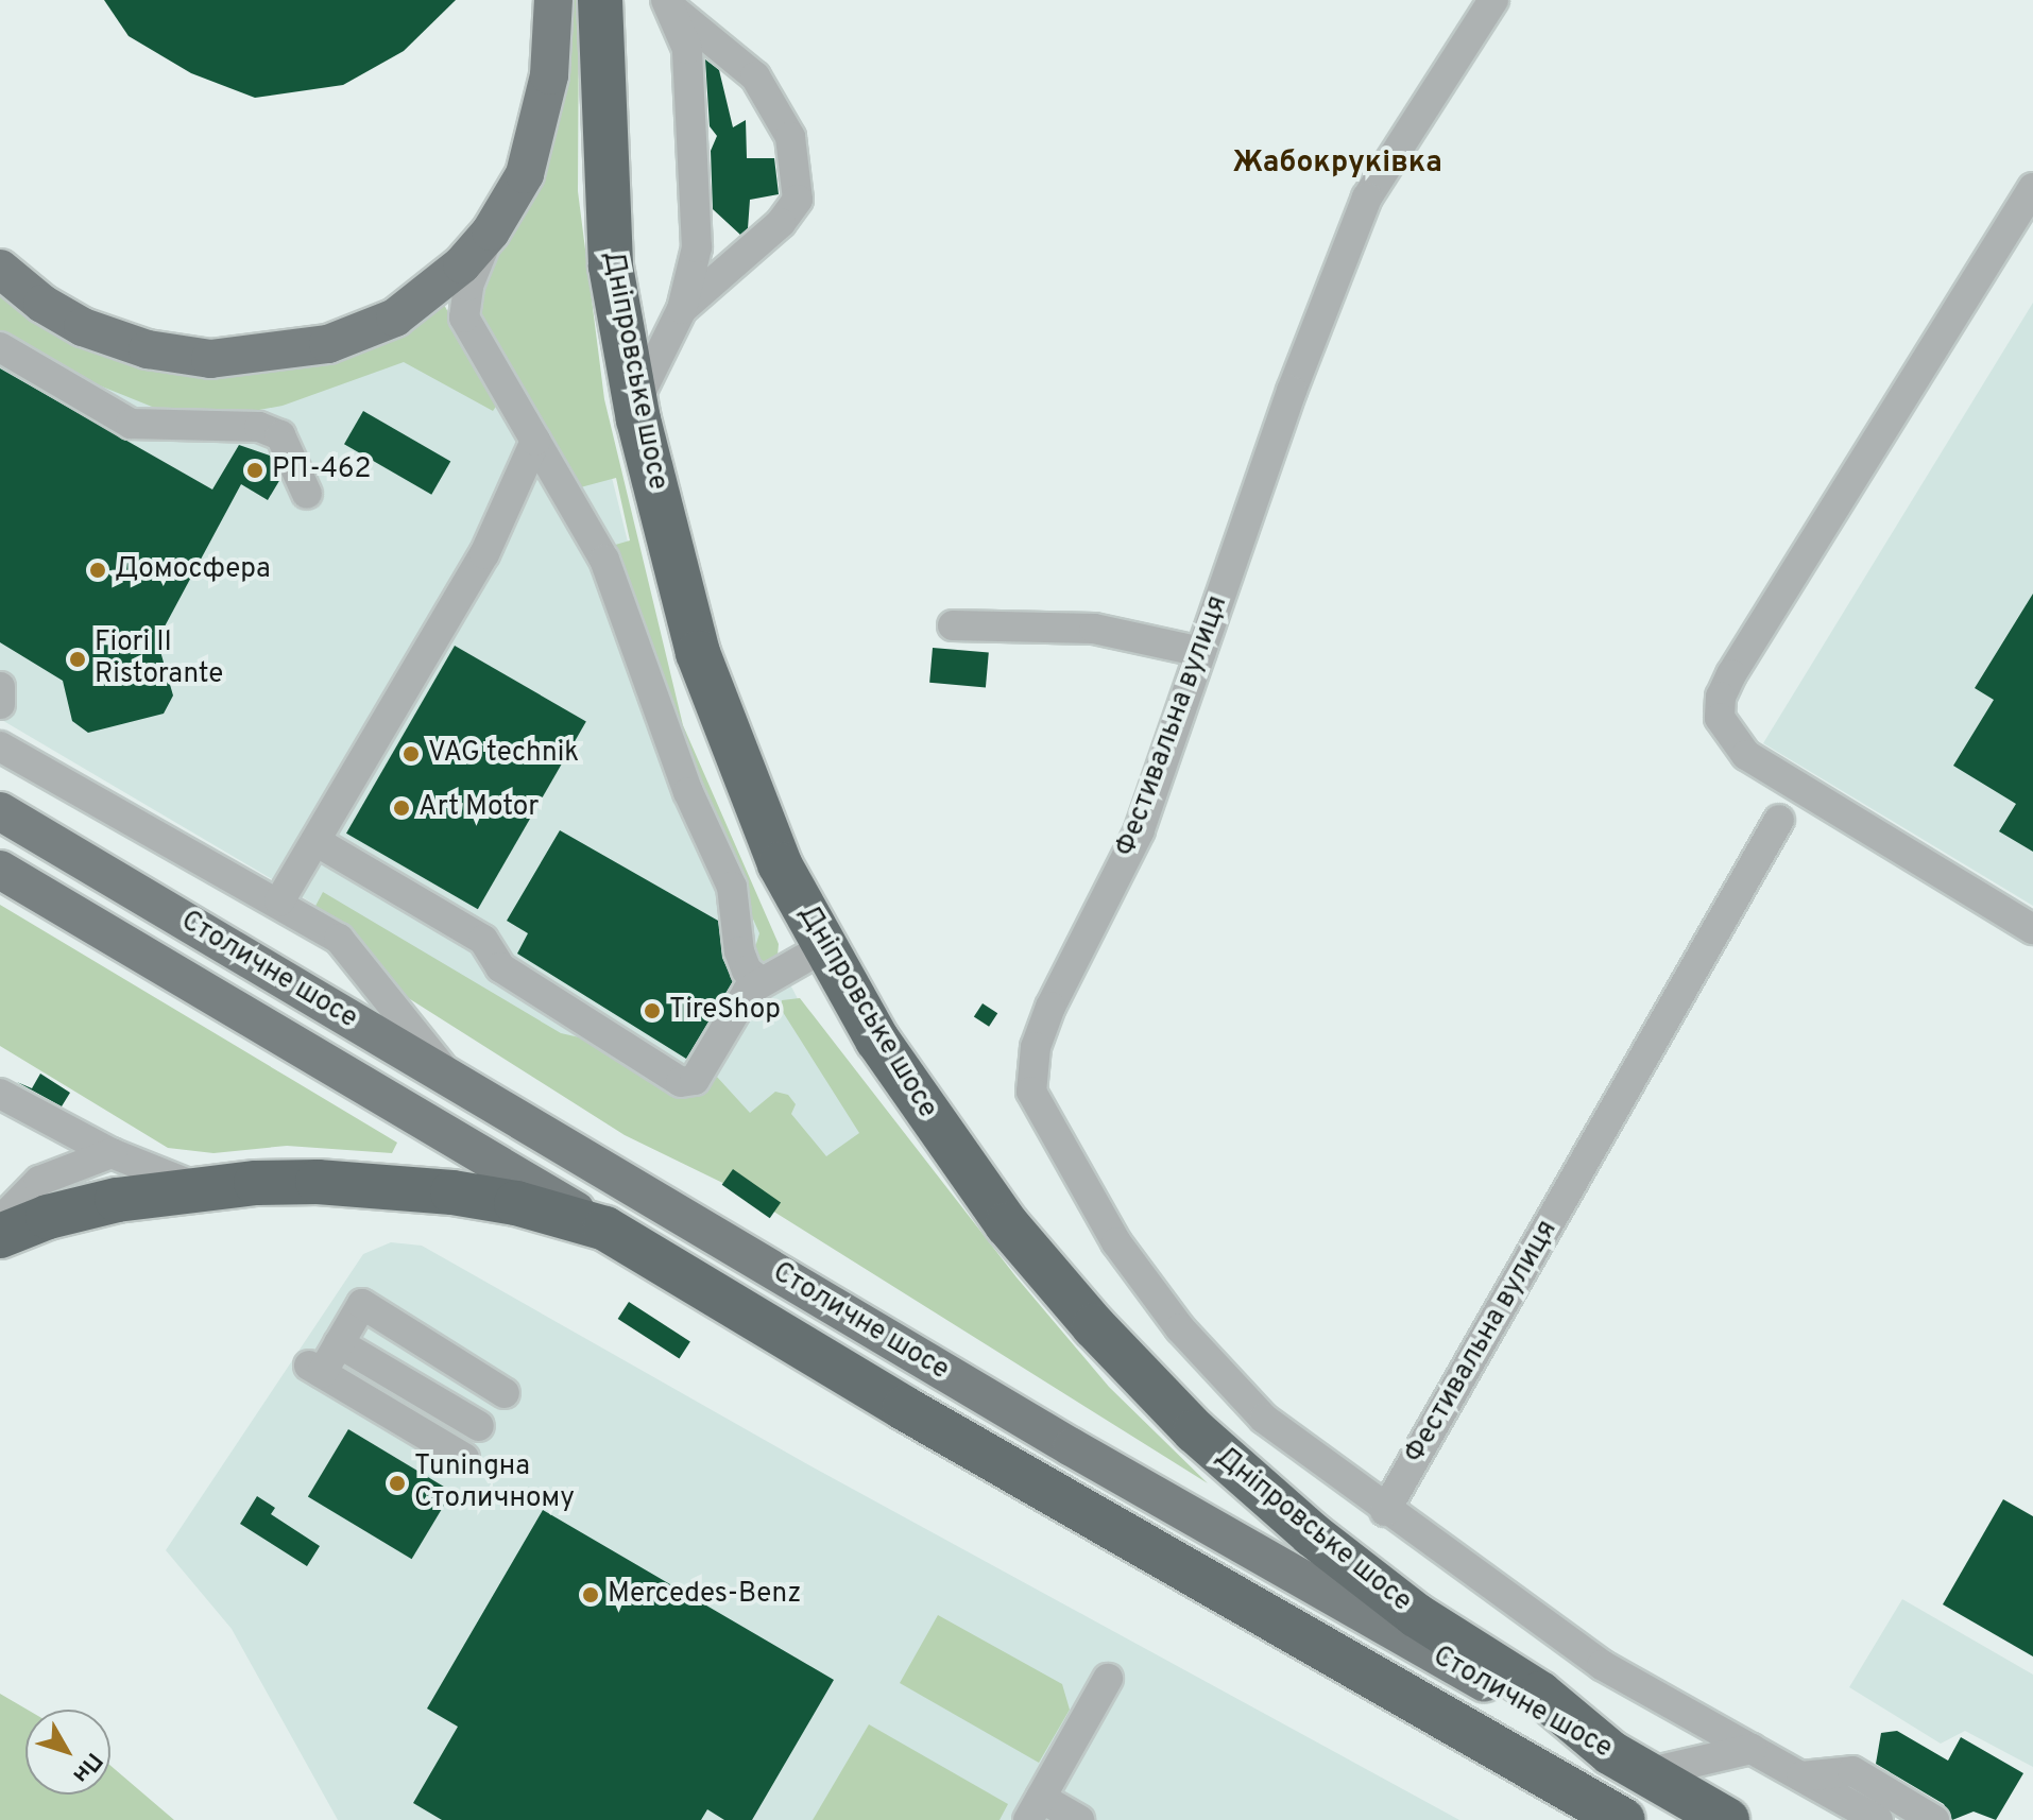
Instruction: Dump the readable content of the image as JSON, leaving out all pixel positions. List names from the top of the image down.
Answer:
{
  "streets": {
    "highway": ["Дніпровське шосе", "Столичне шосе"],
    "street": ["Фестивальна вулиця"]
  },
  "crossings": [
    ["Дніпровське шосе", "Столичне шосе"]
  ],
  "districts": ["Жабокруківка"],
  "places": [
    "РП-462",
    "Домосфера",
    "Fiori Il Ristorante",
    "VAG technik",
    "Art Motor",
    "TireShop",
    "Tuningна Столичному",
    "Mercedes-Benz"
  ],
  "north": "bottom right"
}
